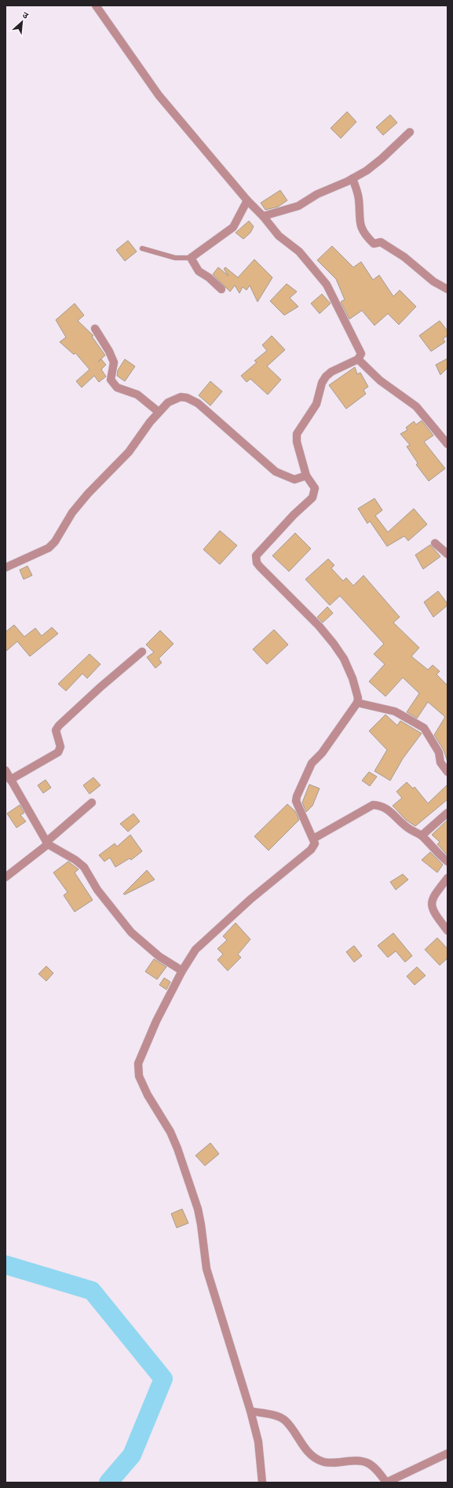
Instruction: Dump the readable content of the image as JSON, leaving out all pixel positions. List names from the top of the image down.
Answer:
{
  "north": "top right"
}
